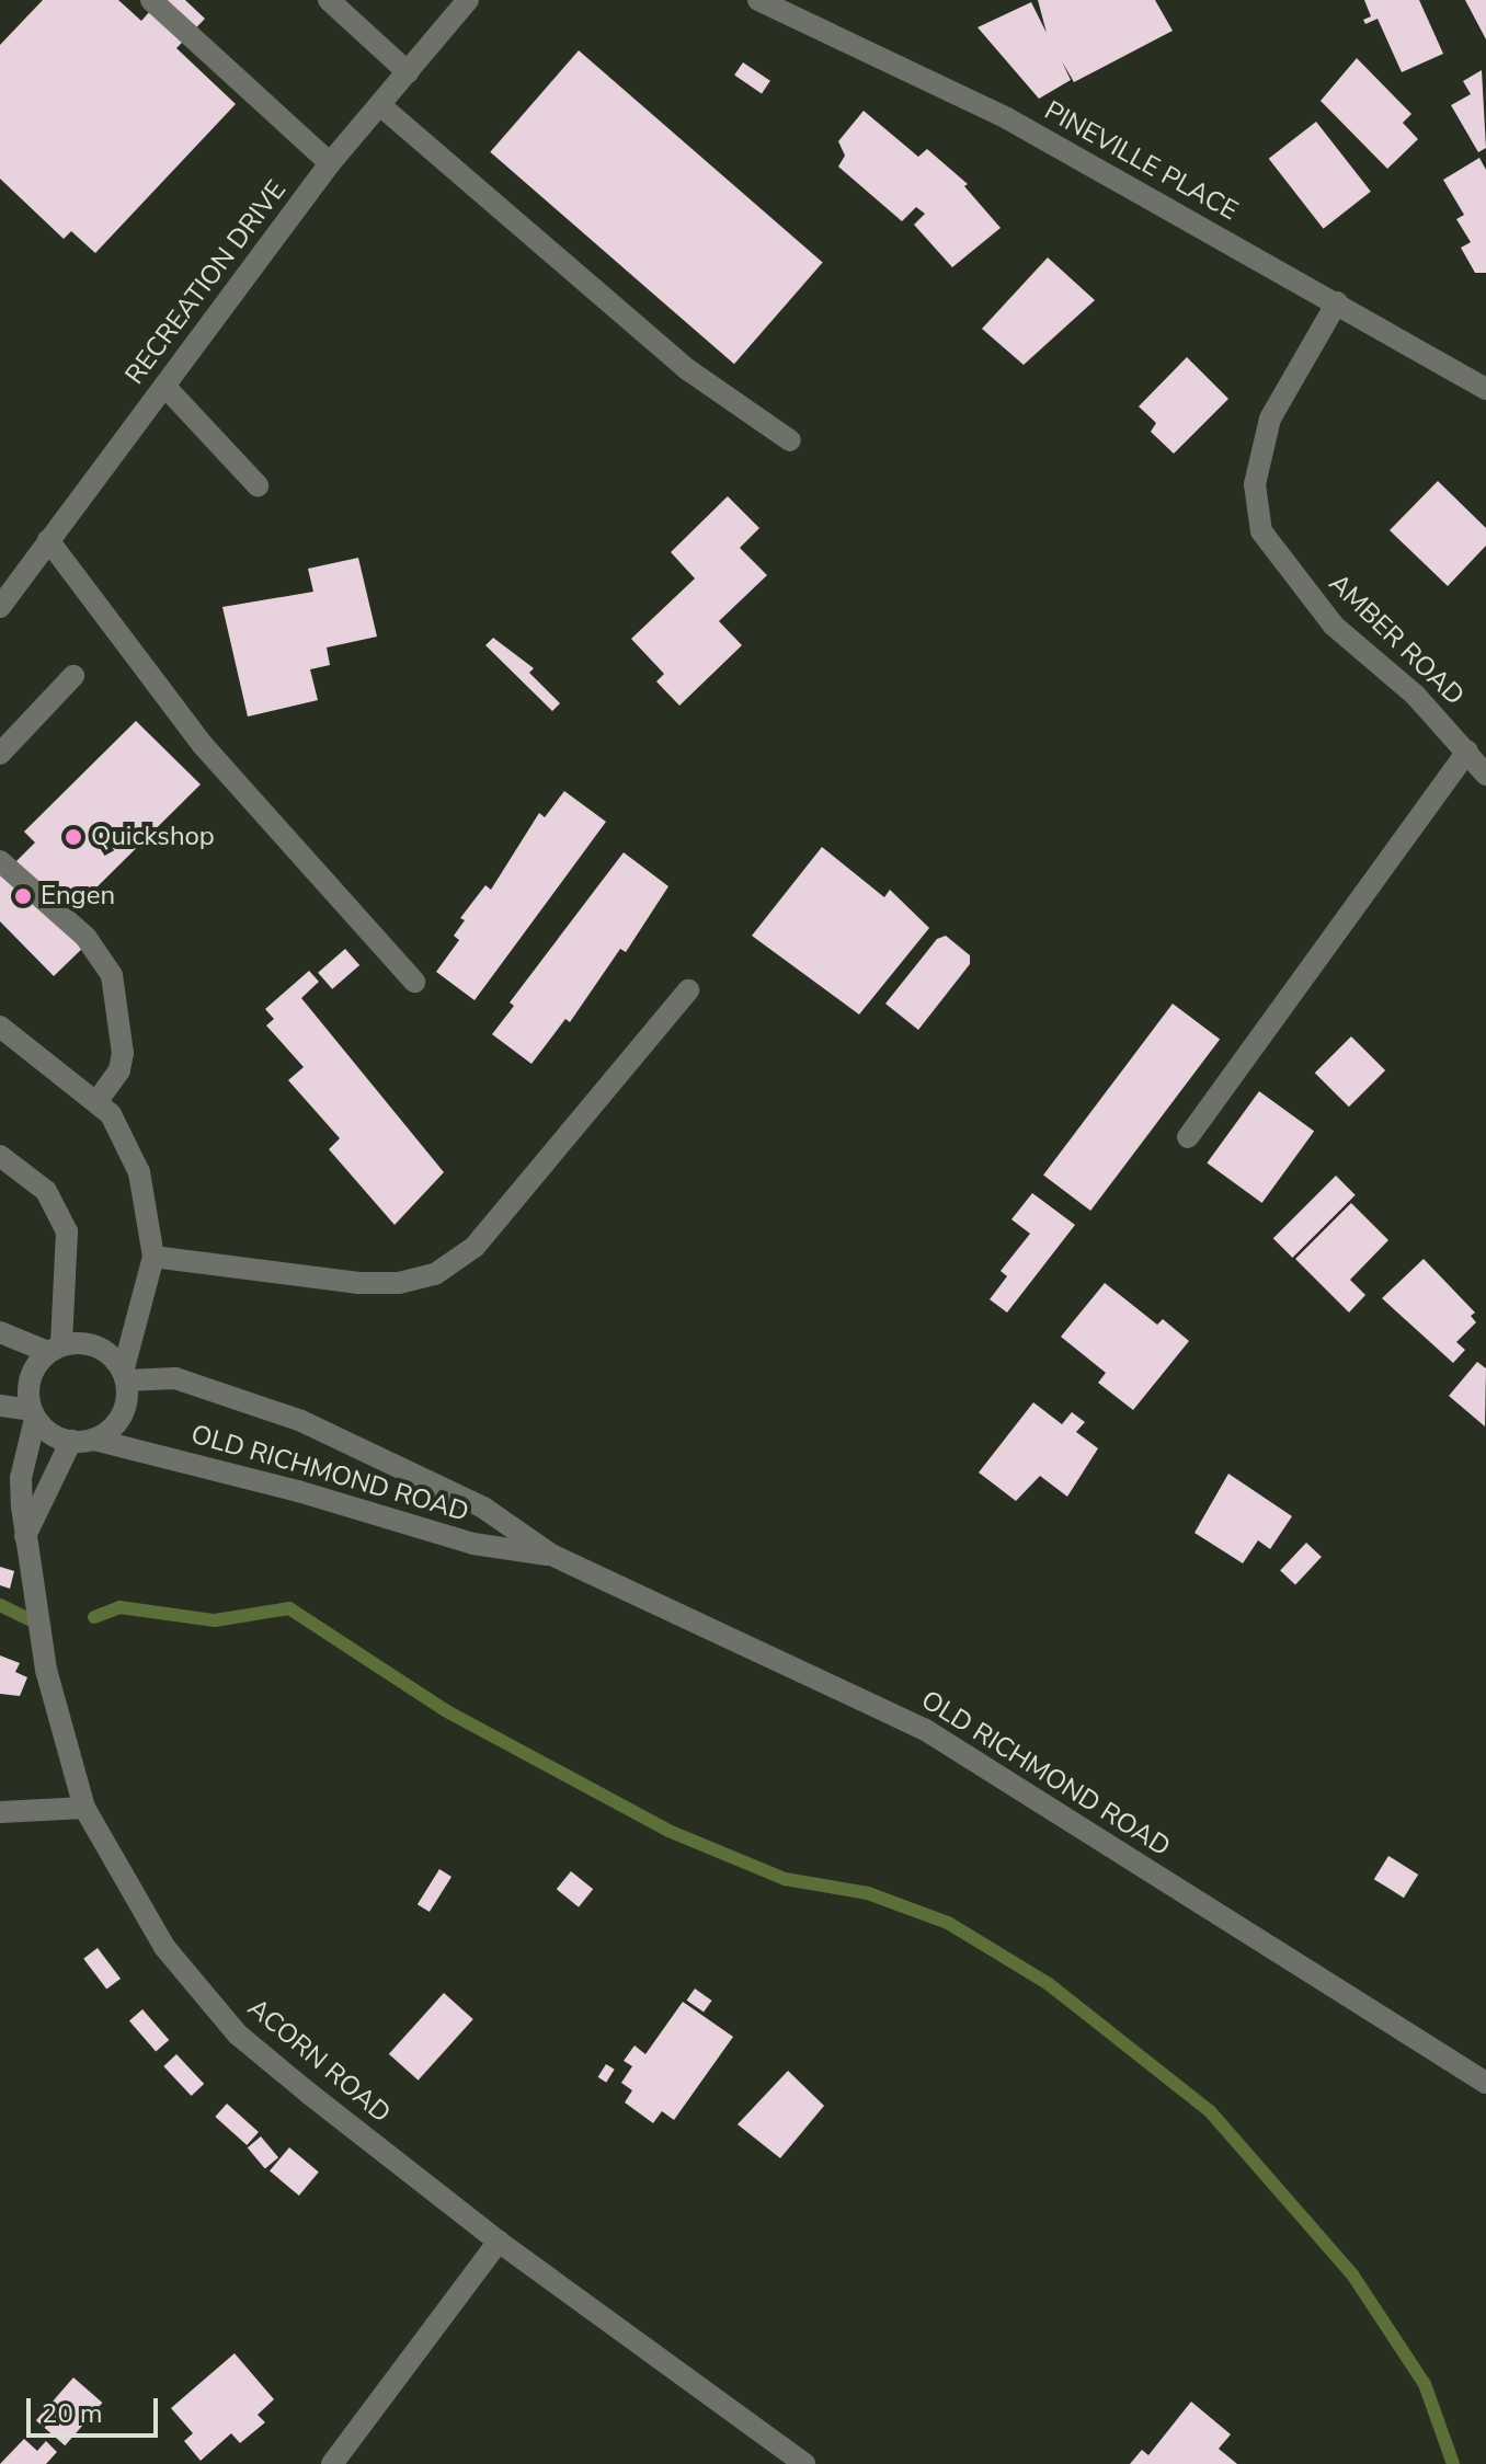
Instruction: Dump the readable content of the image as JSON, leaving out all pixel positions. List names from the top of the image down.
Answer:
{
  "streets": {
    "street": [
      "PINEVILLE PLACE",
      "RECREATION DRIVE",
      "AMBER ROAD",
      "OLD RICHMOND ROAD",
      "ACORN ROAD"
    ]
  },
  "crossings": [
    ["PINEVILLE PLACE", "AMBER ROAD"],
    ["OLD RICHMOND ROAD", "ACORN ROAD"]
  ],
  "places": ["Quickshop", "Engen"],
  "scale_bar": "20 m"
}
